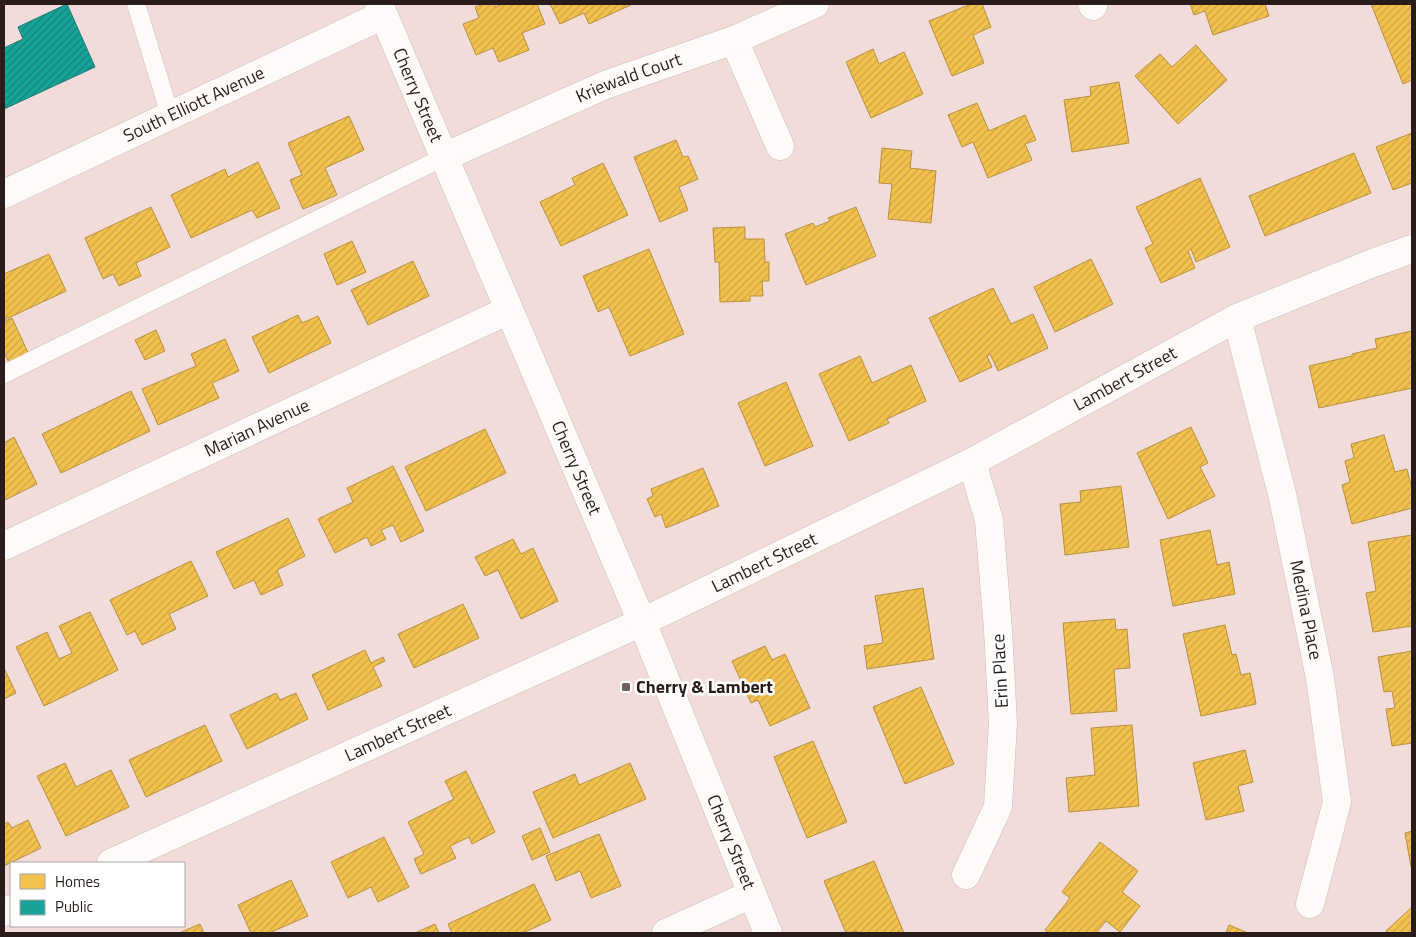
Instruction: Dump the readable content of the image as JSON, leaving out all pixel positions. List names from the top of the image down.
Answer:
{
  "streets": {
    "street": [
      "Kriewald Court",
      "Cherry Street",
      "South Elliott Avenue",
      "Lambert Street",
      "Marian Avenue",
      "Medina Place",
      "Erin Place"
    ]
  },
  "crossings": [
    ["Kriewald Court", "Cherry Street"],
    ["Cherry Street", "South Elliott Avenue"],
    ["Cherry Street", "Lambert Street"],
    ["Cherry Street", "Marian Avenue"],
    ["Lambert Street", "Medina Place"],
    ["Lambert Street", "Erin Place"]
  ],
  "places": {
    "transit": ["Cherry & Lambert"]
  },
  "legend": ["Homes", "Public"]
}
